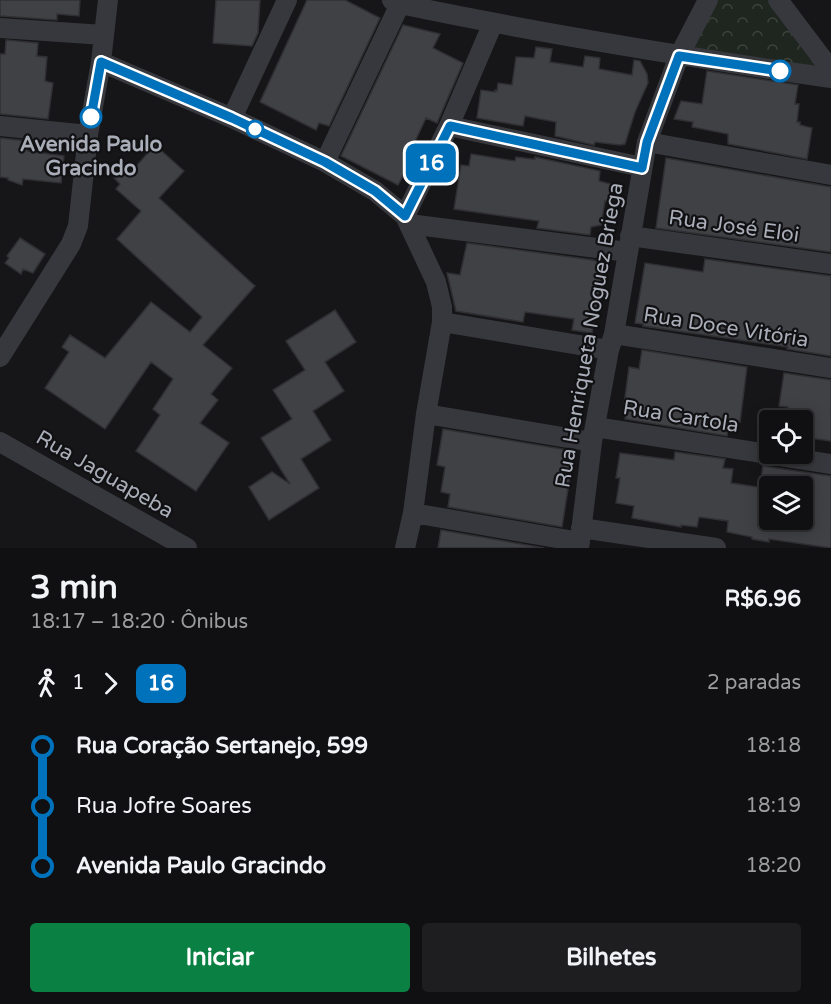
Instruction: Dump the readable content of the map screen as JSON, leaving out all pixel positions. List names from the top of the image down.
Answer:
{
  "streets": {
    "street": [
      "Rua José Eloi",
      "Rua Doce Vitória",
      "Rua Henriqueta Noguez Briega",
      "Rua Cartola",
      "Rua Jaguapeba"
    ]
  },
  "crossings": [
    ["Rua José Eloi", "Rua Henriqueta Noguez Briega"],
    ["Rua Doce Vitória", "Rua Henriqueta Noguez Briega"],
    ["Rua Henriqueta Noguez Briega", "Rua Cartola"]
  ],
  "places": ["Avenida Paulo Gracindo"],
  "lines": ["bus line 16"],
  "page": {
    "on_map": "16",
    "heading": ["3 min", "18:17 – 18:20 · Ônibus", "R$6.96"],
    "legs": ["1", "16", "2 paradas"],
    "list": [
      {
        "name": "Rua Coração Sertanejo, 599",
        "value": "18:18"
      },
      {
        "name": "Rua Jofre Soares",
        "value": "18:19"
      },
      {
        "name": "Avenida Paulo Gracindo",
        "value": "18:20"
      }
    ],
    "buttons": ["Iniciar", "Bilhetes"]
  }
}
